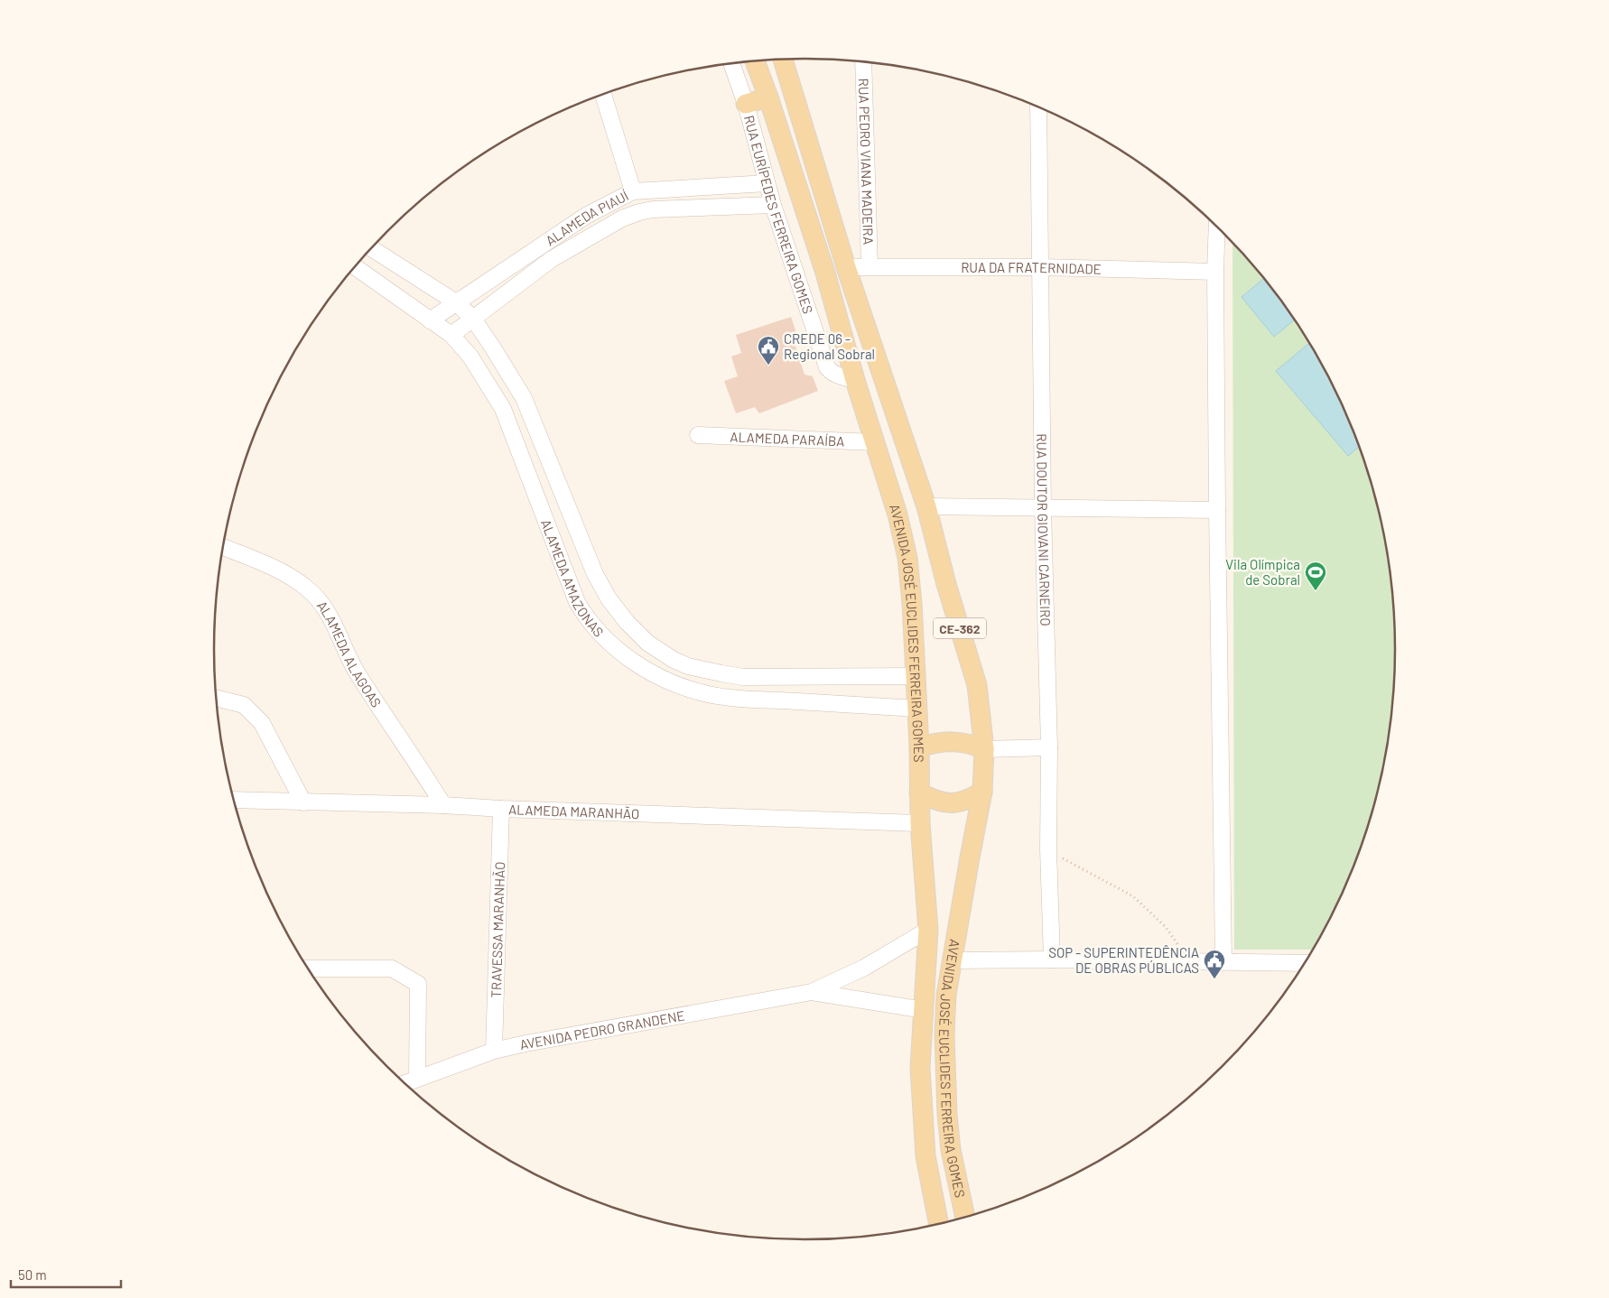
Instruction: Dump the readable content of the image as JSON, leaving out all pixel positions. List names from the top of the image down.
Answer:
{
  "streets": {
    "main road": ["CE-362", "AVENIDA JOSÉ EUCLIDES FERREIRA GOMES"],
    "street": [
      "RUA PEDRO VIANA MADEIRA",
      "RUA EURÍPEDES FERREIRA GOMES",
      "ALAMEDA PIAUÍ",
      "RUA DA FRATERNIDADE",
      "ALAMEDA PARAÍBA",
      "RUA DOUTOR GIOVANI CARNEIRO",
      "ALAMEDA AMAZONAS",
      "ALAMEDA ALAGOAS",
      "ALAMEDA MARANHÃO",
      "TRAVESSA MARANHÃO",
      "AVENIDA PEDRO GRANDENE"
    ]
  },
  "crossings": [
    ["RUA PEDRO VIANA MADEIRA", "RUA DA FRATERNIDADE"],
    ["RUA EURÍPEDES FERREIRA GOMES", "ALAMEDA PIAUÍ"],
    ["RUA EURÍPEDES FERREIRA GOMES", "AVENIDA JOSÉ EUCLIDES FERREIRA GOMES"],
    ["ALAMEDA PIAUÍ", "ALAMEDA AMAZONAS"],
    ["RUA DA FRATERNIDADE", "RUA DOUTOR GIOVANI CARNEIRO"],
    ["RUA DA FRATERNIDADE", "AVENIDA JOSÉ EUCLIDES FERREIRA GOMES"],
    ["ALAMEDA PARAÍBA", "AVENIDA JOSÉ EUCLIDES FERREIRA GOMES"],
    ["ALAMEDA AMAZONAS", "AVENIDA JOSÉ EUCLIDES FERREIRA GOMES"],
    ["AVENIDA JOSÉ EUCLIDES FERREIRA GOMES", "ALAMEDA MARANHÃO"],
    ["AVENIDA JOSÉ EUCLIDES FERREIRA GOMES", "AVENIDA PEDRO GRANDENE"],
    ["ALAMEDA ALAGOAS", "ALAMEDA MARANHÃO"],
    ["ALAMEDA MARANHÃO", "TRAVESSA MARANHÃO"],
    ["TRAVESSA MARANHÃO", "AVENIDA PEDRO GRANDENE"]
  ],
  "places": {
    "public building": ["CREDE 06 - Regional Sobral", "SOP - SUPERINTEDÊNCIA DE OBRAS PÚBLICAS"],
    "sports": ["Vila Olímpica de Sobral"]
  },
  "scale_bar": "50 m"
}
